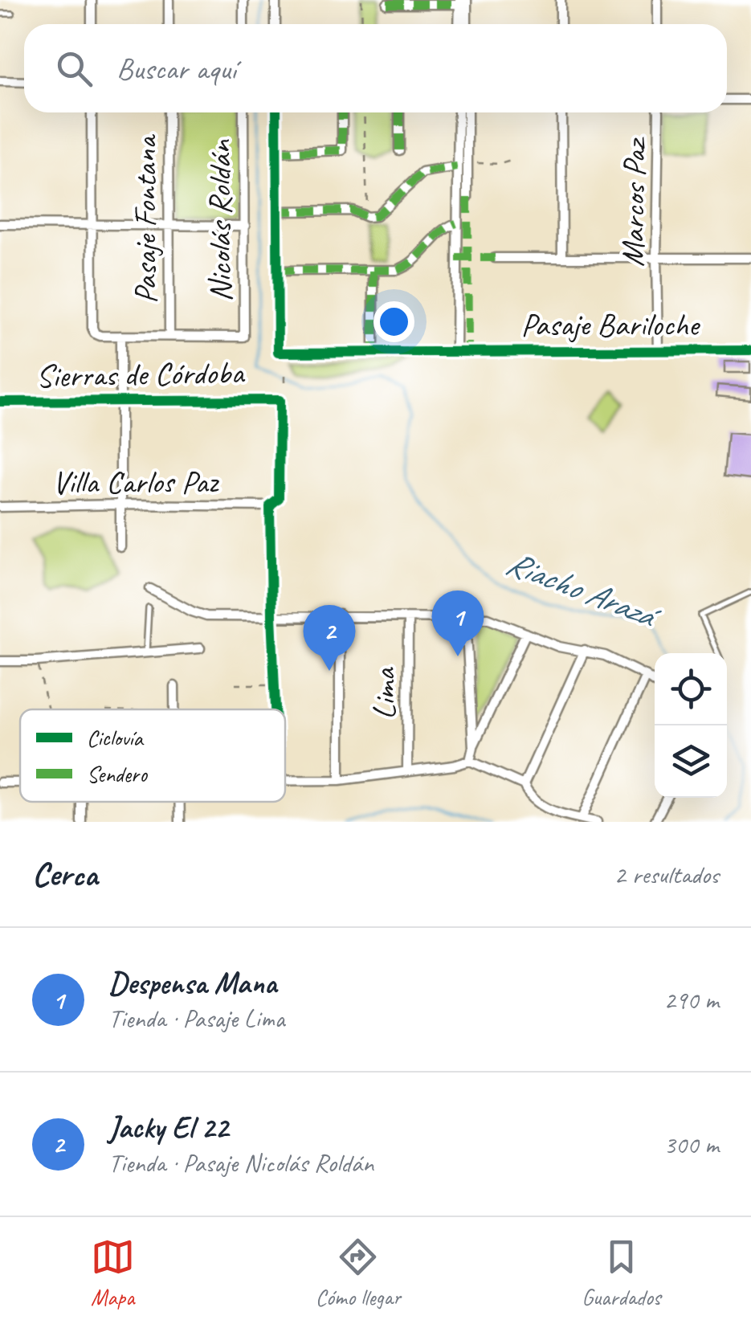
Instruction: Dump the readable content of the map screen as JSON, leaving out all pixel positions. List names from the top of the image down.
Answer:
{
  "streets": {
    "street": [
      "Marcos Paz",
      "Pasaje Fontana",
      "Nicolás Roldán",
      "Pasaje Bariloche",
      "Sierras de Córdoba",
      "Villa Carlos Paz",
      "Lima"
    ]
  },
  "crossings": [
    ["Marcos Paz", "Pasaje Bariloche"],
    ["Pasaje Fontana", "Nicolás Roldán"],
    ["Sierras de Córdoba", "Villa Carlos Paz"]
  ],
  "water": ["Riacho Arazá"],
  "legend": ["Ciclovía", "Sendero"],
  "page": {
    "search": "Buscar aquí",
    "pins": ["1", "2"],
    "heading": ["Cerca", "2 resultados"],
    "list": [
      {
        "mark": "1",
        "name": "Despensa Mana",
        "note": "Tienda · Pasaje Lima",
        "value": "290 m"
      },
      {
        "mark": "2",
        "name": "Jacky El 22",
        "note": "Tienda · Pasaje Nicolás Roldán",
        "value": "300 m"
      }
    ],
    "nav": ["Mapa", "Cómo llegar", "Guardados"]
  }
}
